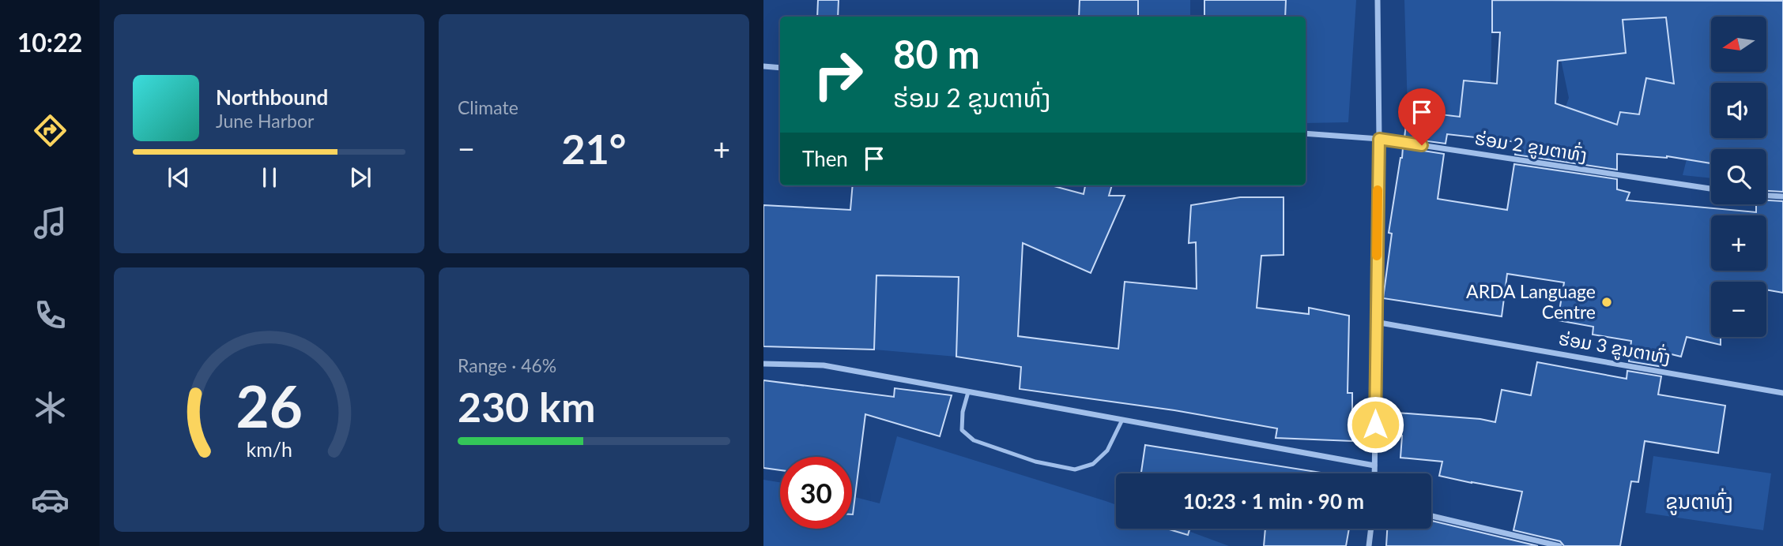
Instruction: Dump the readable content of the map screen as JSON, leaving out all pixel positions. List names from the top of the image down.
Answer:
{
  "streets": {
    "street": ["ຮ່ອມ 2 ຂູນຕາທົ່ງ", "ຮ່ອມ 3 ຂູນຕາທົ່ງ"]
  },
  "districts": ["ຂູນຕາທົ່ງ"],
  "places": ["ARDA Language Centre"],
  "north": "left",
  "page": {
    "tabs": "10:22",
    "tile": [
      "Climate",
      ["Range · 46%", "230 km"]
    ],
    "map_buttons": ["+", "−"],
    "turn": ["80 m", "ຮ່ອມ 2 ຂູນຕາທົ່ງ"],
    "song": ["Northbound", "June Harbor"],
    "heat": ["−", "21°", "+"],
    "then": "Then",
    "limit": "30",
    "trip": "10:23 · 1 min · 90 m",
    "gauge": ["26", "km/h"]
  }
}
